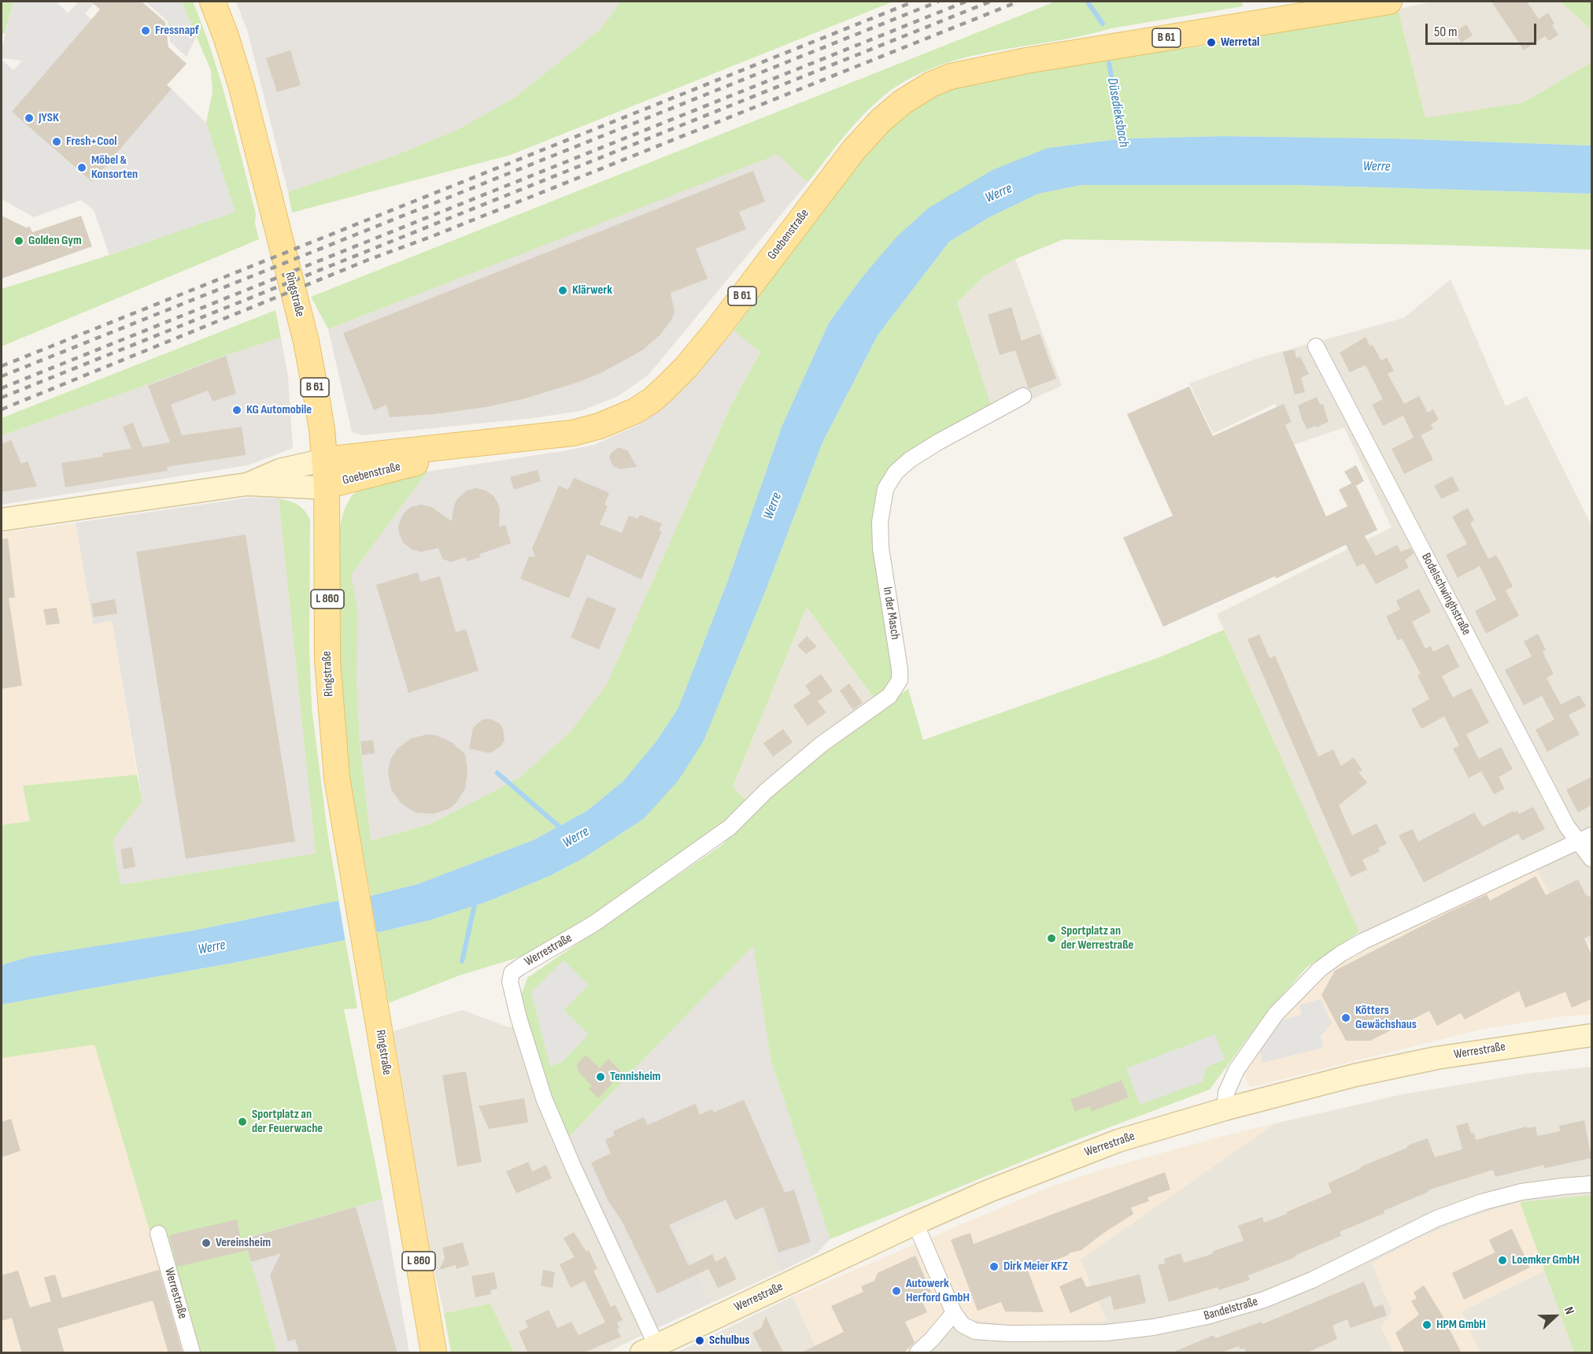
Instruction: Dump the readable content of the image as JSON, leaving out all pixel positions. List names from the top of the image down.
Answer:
{
  "streets": {
    "main road": [
      "B 61",
      "Goebenstraße",
      "Ringstraße",
      "L 860",
      "Werrestraße"
    ],
    "street": ["Bodelschwinghstraße", "In der Masch", "Bandelstraße"]
  },
  "crossings": [
    ["Goebenstraße", "Ringstraße"],
    ["In der Masch", "Werrestraße"],
    ["Werrestraße", "Bandelstraße"]
  ],
  "water": ["Düsedieksbach", "Werre"],
  "places": [
    "Fressnapf",
    "Werretal",
    "JYSK",
    "Fresh+Cool",
    "Möbel & Konsorten",
    "Golden Gym",
    "Klärwerk",
    "KG Automobile",
    "Sportplatz an der Werrestraße",
    "Kötters Gewächshaus",
    "Tennisheim",
    "Sportplatz an der Feuerwache",
    "Vereinsheim",
    "Loemker GmbH",
    "Dirk Meier KFZ",
    "Autowerk Herford GmbH",
    "HPM GmbH",
    "Schulbus"
  ],
  "scale_bar": "50 m",
  "north": "right"
}
